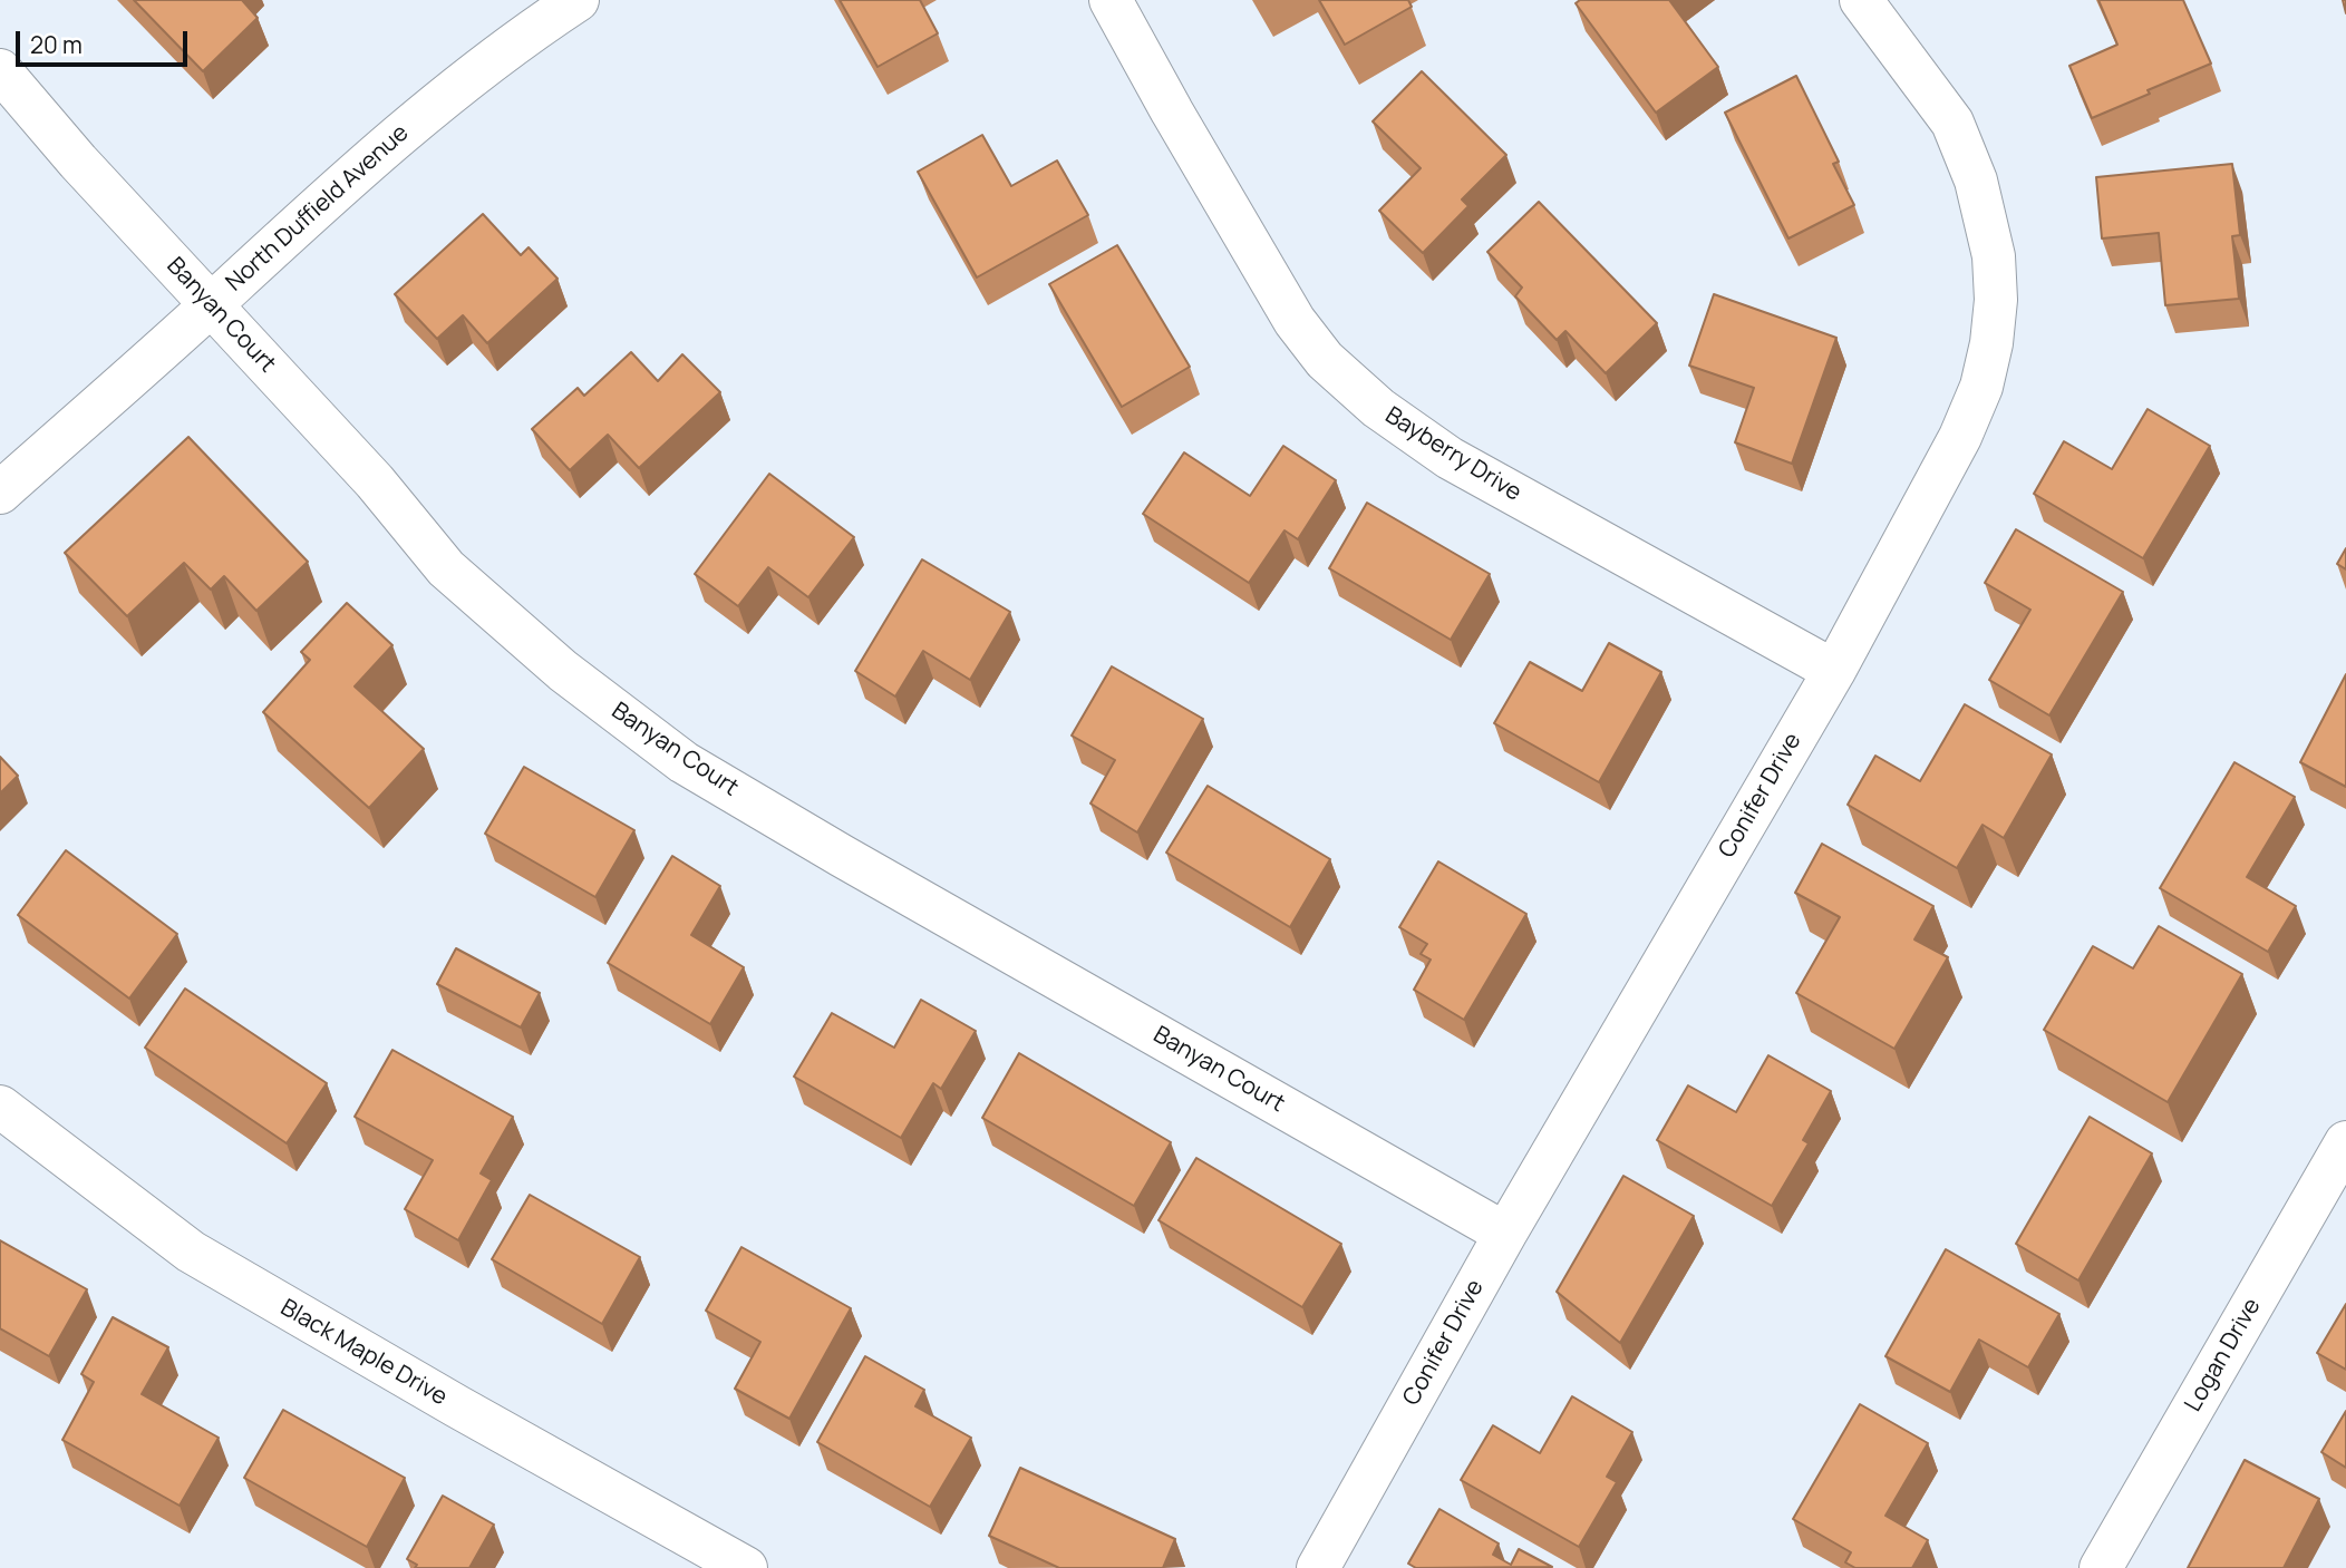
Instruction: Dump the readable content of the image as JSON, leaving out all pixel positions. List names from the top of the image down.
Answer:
{
  "streets": {
    "street": [
      "North Duffield Avenue",
      "Banyan Court",
      "Bayberry Drive",
      "Conifer Drive",
      "Black Maple Drive",
      "Logan Drive"
    ]
  },
  "crossings": [
    ["North Duffield Avenue", "Banyan Court"],
    ["Banyan Court", "Conifer Drive"],
    ["Bayberry Drive", "Conifer Drive"]
  ],
  "scale_bar": "20 m"
}
